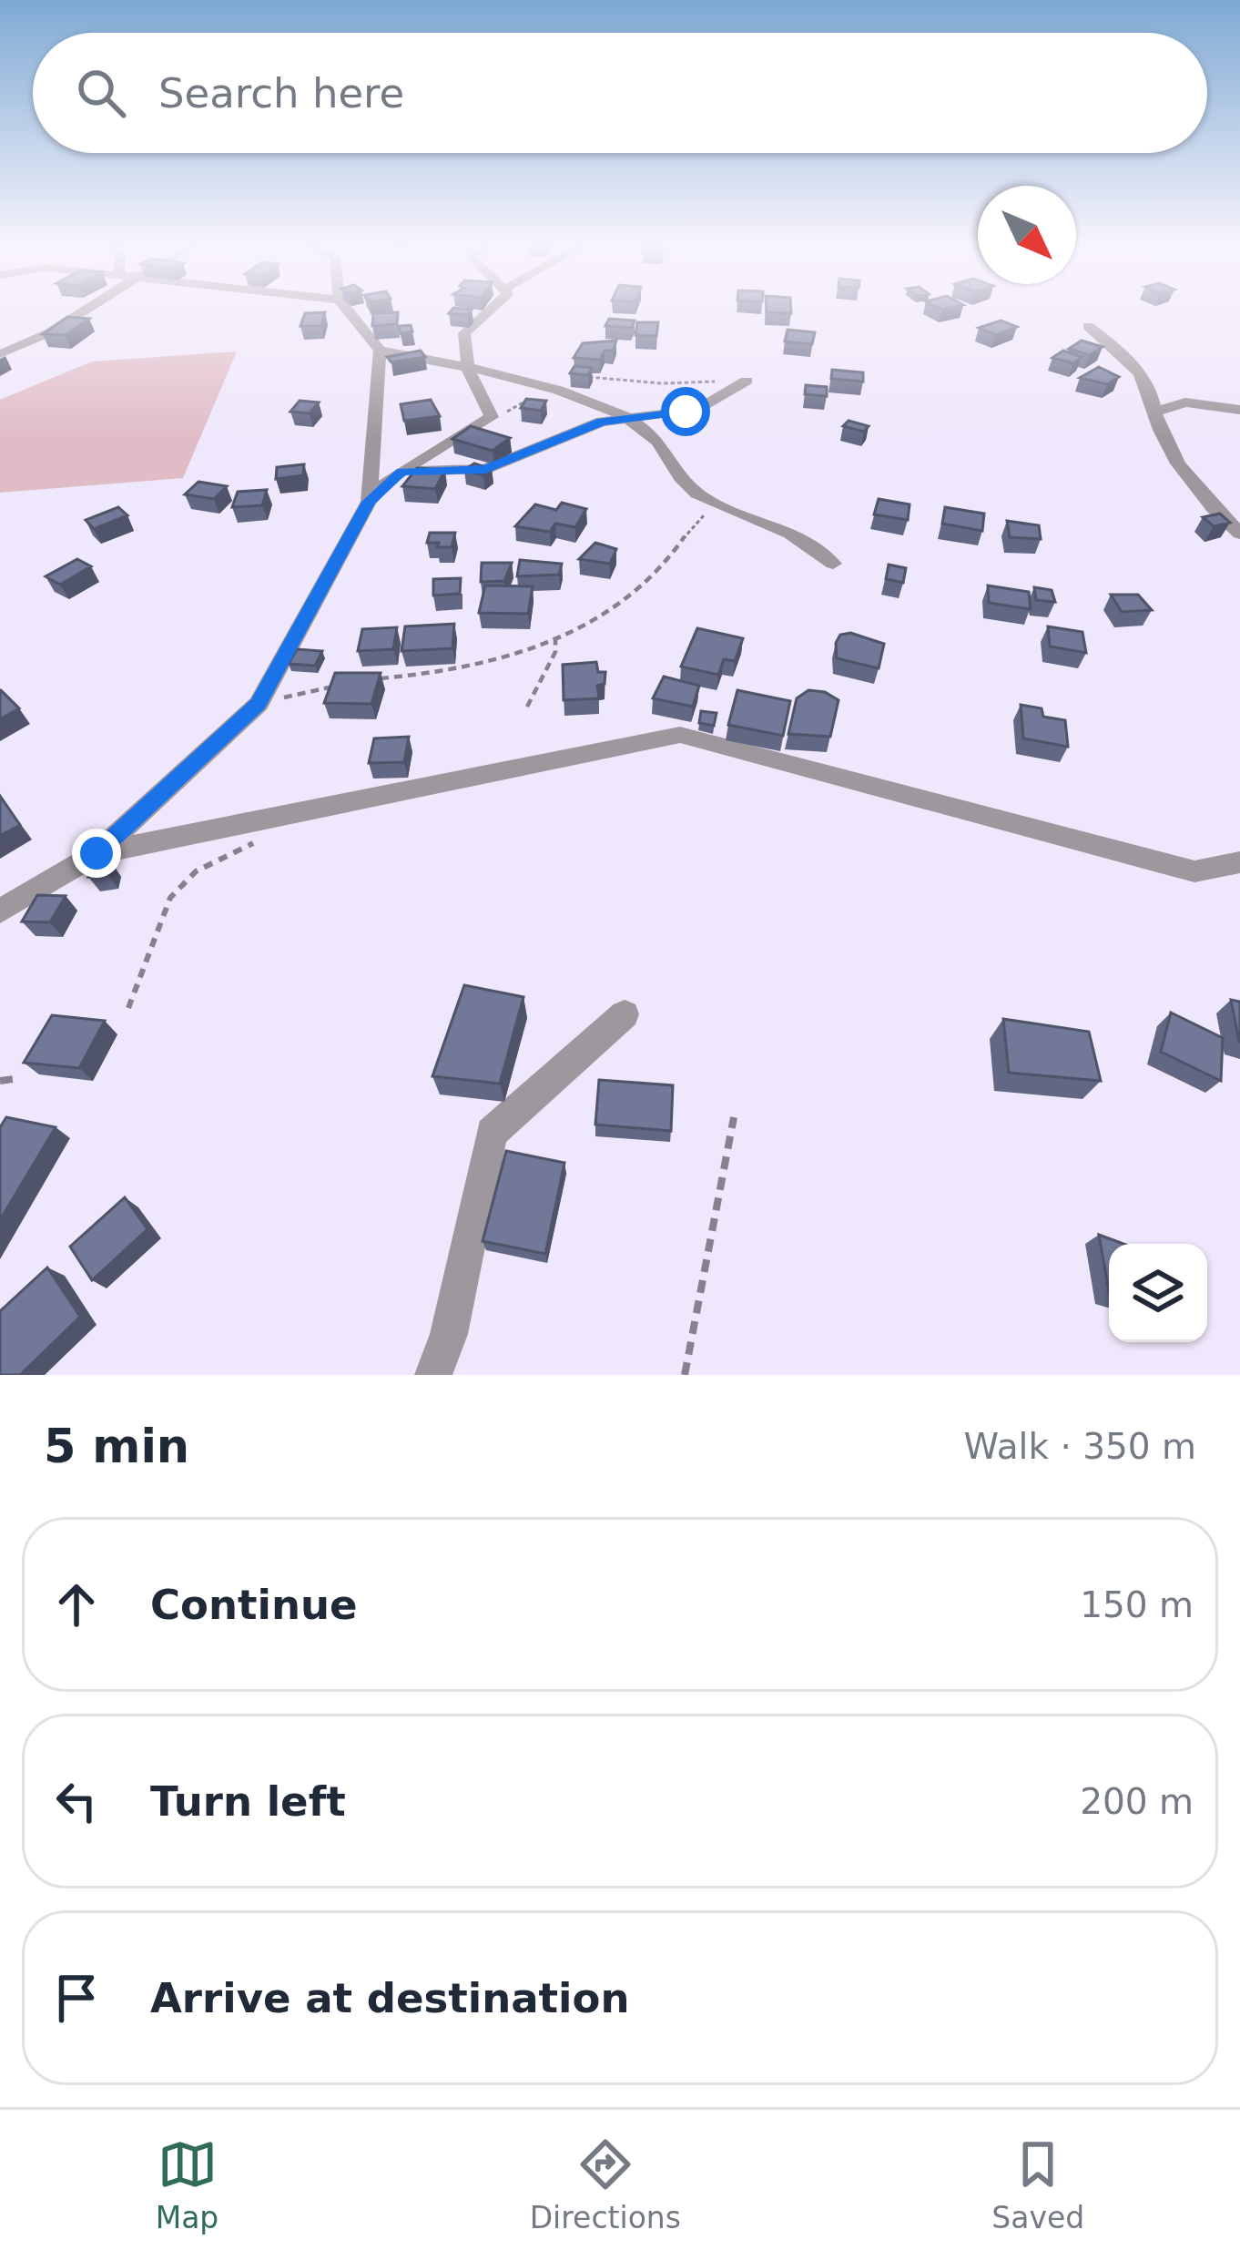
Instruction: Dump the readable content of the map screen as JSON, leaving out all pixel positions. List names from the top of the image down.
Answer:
{
  "north": "bottom right",
  "page": {
    "search": "Search here",
    "heading": ["5 min", "Walk · 350 m"],
    "list": [
      ["Continue", "150 m"],
      ["Turn left", "200 m"],
      "Arrive at destination"
    ],
    "nav": ["Map", "Directions", "Saved"]
  }
}
